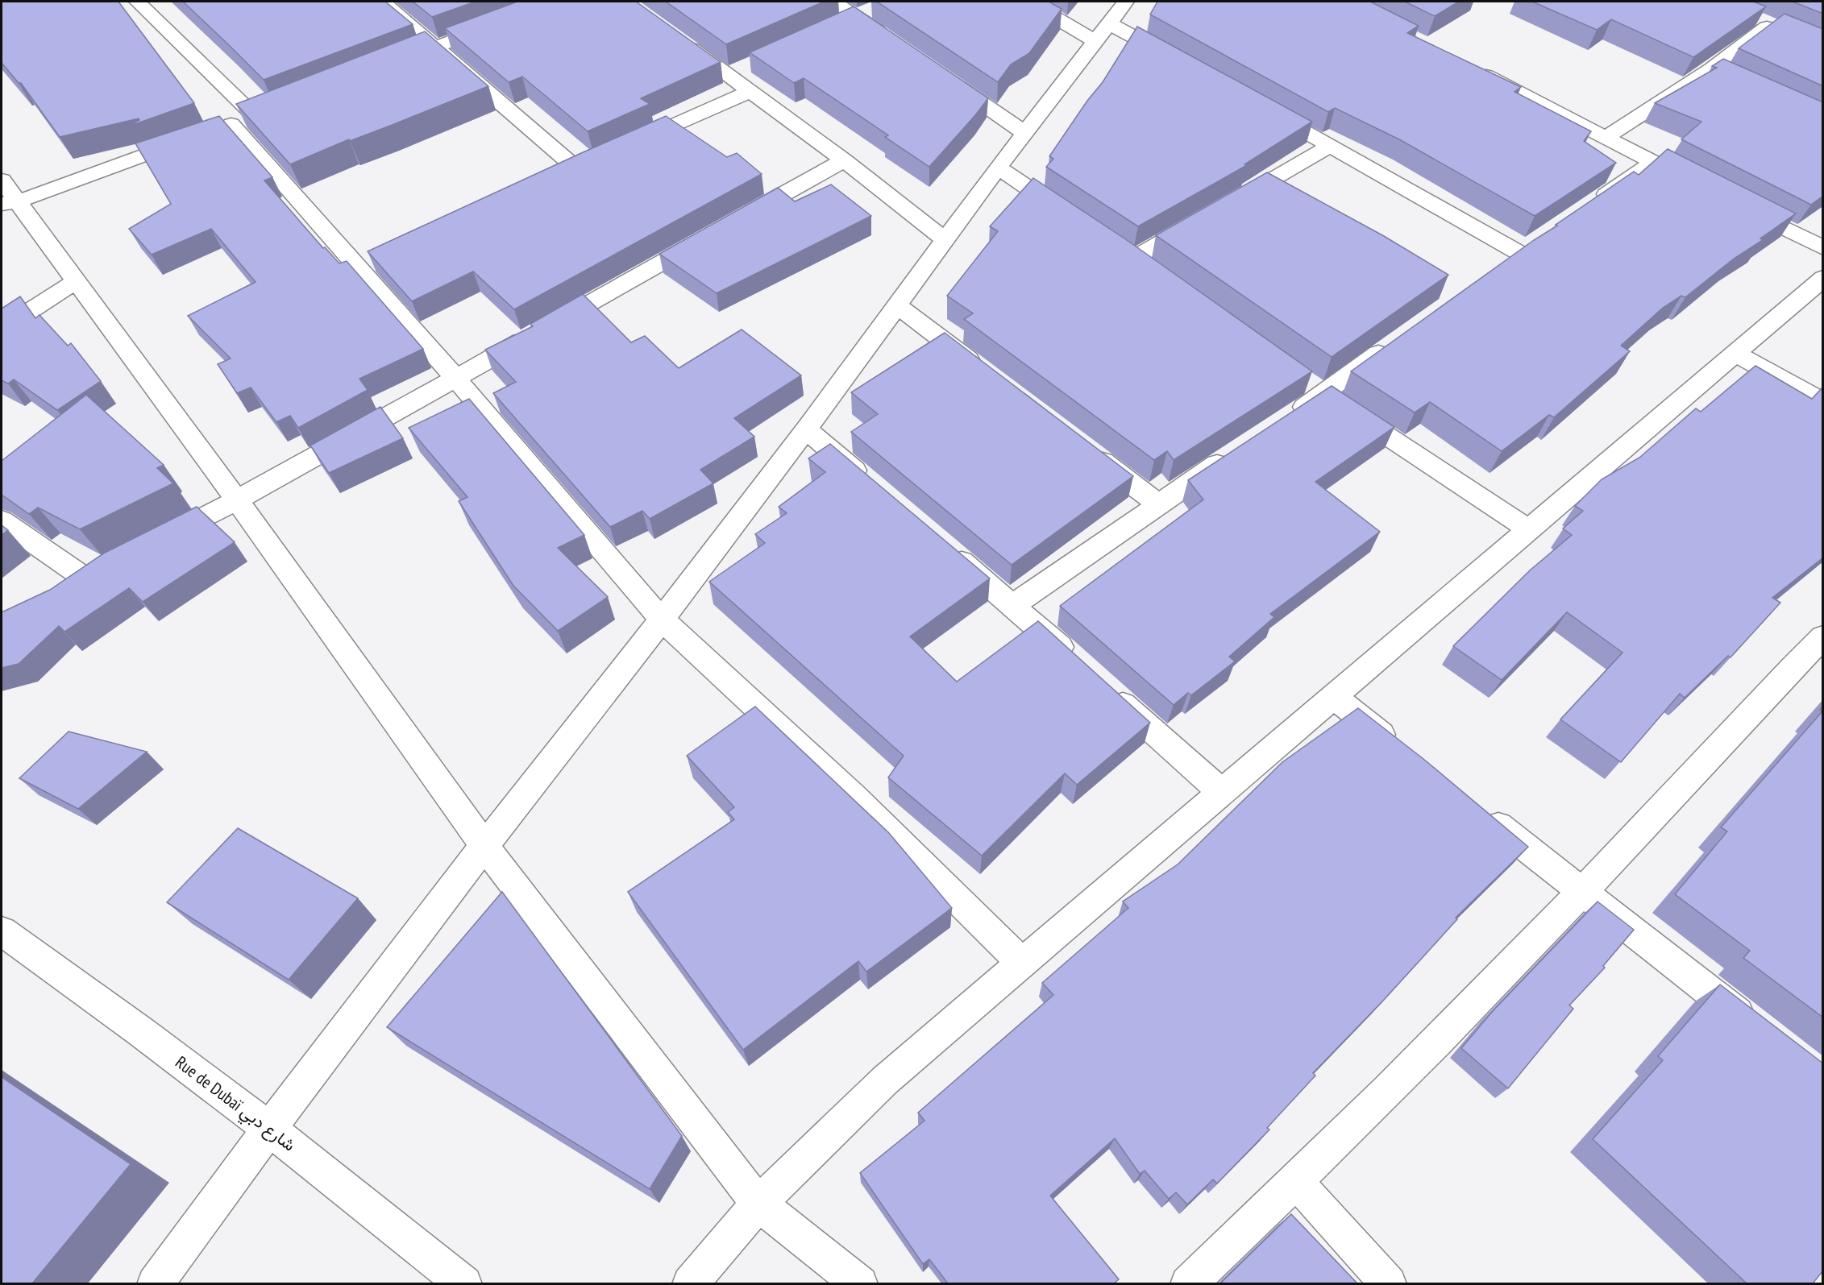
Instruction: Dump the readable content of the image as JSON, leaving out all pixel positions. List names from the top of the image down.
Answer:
{
  "streets": {
    "street": ["Rue de Dubaï شارع دبي"]
  }
}
